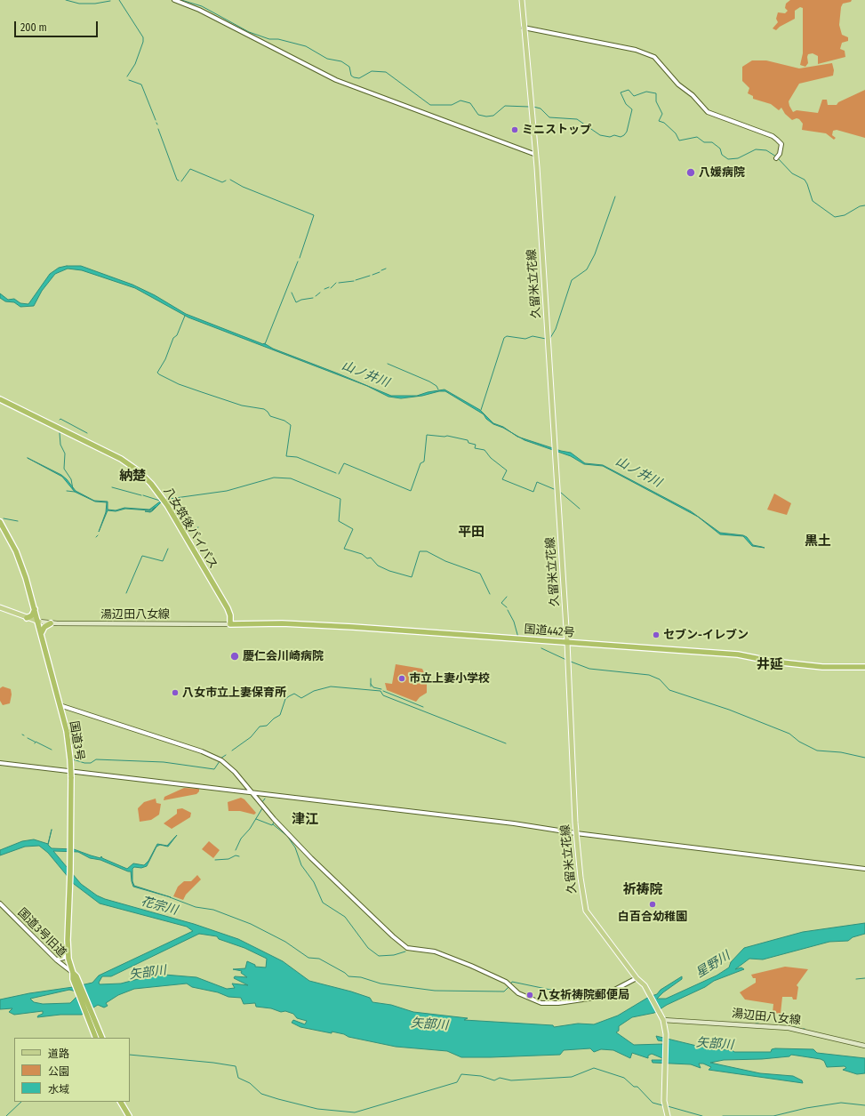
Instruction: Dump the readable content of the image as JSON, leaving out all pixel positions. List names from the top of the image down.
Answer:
{
  "streets": {
    "highway": ["八女筑後バイパス", "国道442号", "国道3号"],
    "main road": ["久留米立花線", "湯辺田八女線"],
    "street": ["国道3号旧道"]
  },
  "crossings": [
    ["久留米立花線", "湯辺田八女線"],
    ["久留米立花線", "国道442号"],
    ["八女筑後バイパス", "湯辺田八女線"],
    ["八女筑後バイパス", "国道442号"],
    ["湯辺田八女線", "国道442号"],
    ["湯辺田八女線", "国道3号"],
    ["国道3号", "国道3号旧道"]
  ],
  "districts": [
    "納楚",
    "平田",
    "黒土",
    "井延",
    "津江",
    "祈祷院"
  ],
  "water": [
    "山ノ井川",
    "花宗川",
    "星野川",
    "矢部川"
  ],
  "places": [
    "ミニストップ",
    "八媛病院",
    "セブン-イレブン",
    "慶仁会川崎病院",
    "市立上妻小学校",
    "八女市立上妻保育所",
    "白百合幼稚園",
    "八女祈祷院郵便局"
  ],
  "legend": ["道路", "公園", "水域"],
  "scale_bar": "200 m"
}
